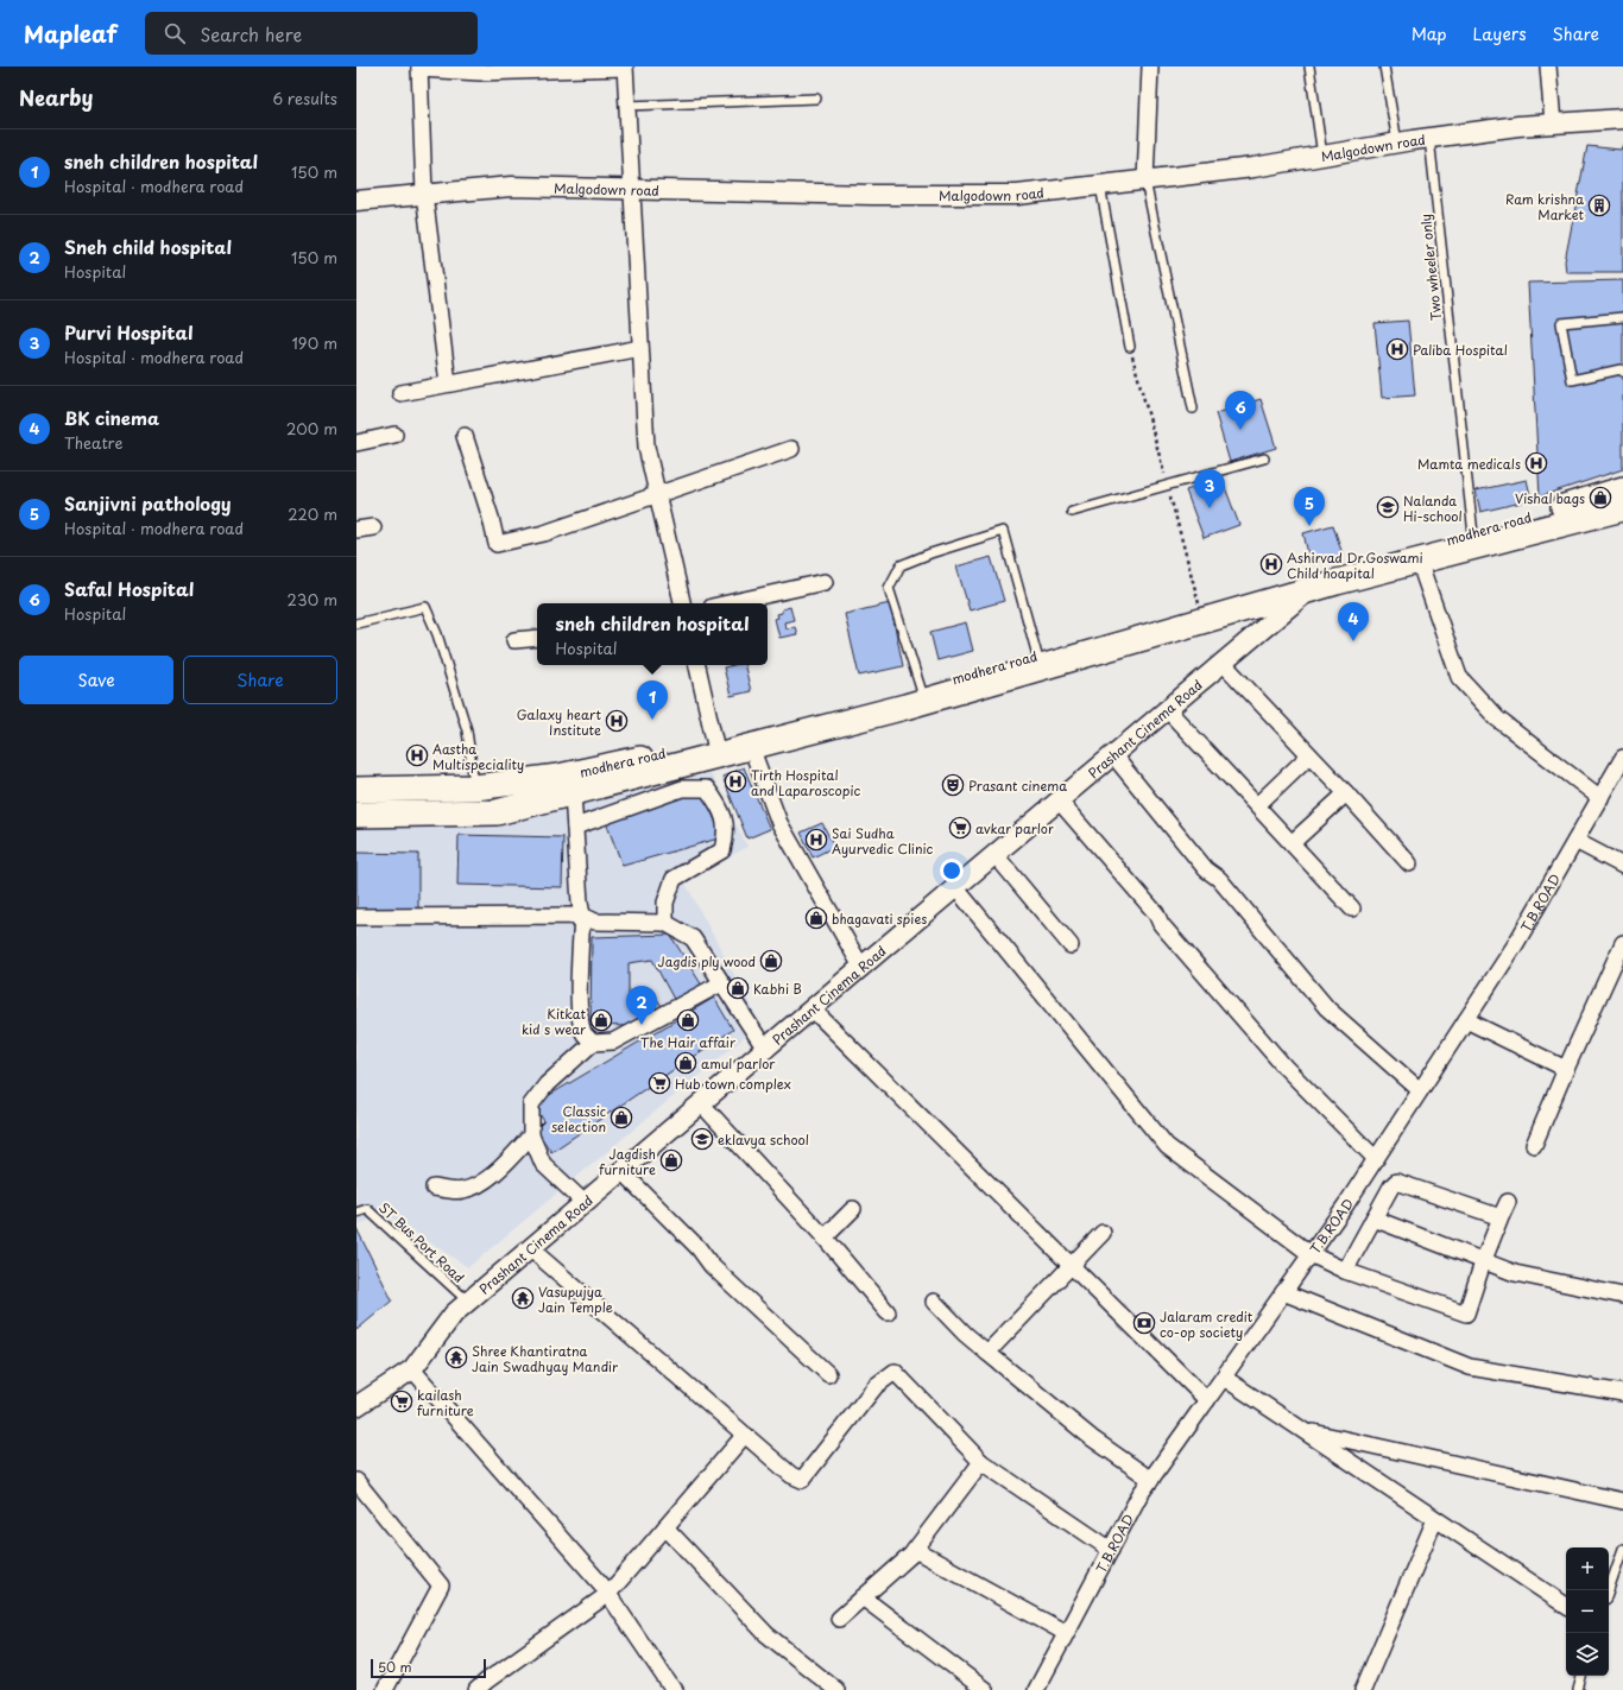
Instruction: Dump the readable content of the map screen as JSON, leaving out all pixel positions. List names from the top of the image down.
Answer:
{
  "streets": {
    "main road": ["modhera road"],
    "street": ["Malgodown road", "Prashant Cinema Road", "T.B.ROAD"],
    "lane": ["Two wheeler only", "ST Bus Port Road"]
  },
  "crossings": [
    ["Malgodown road", "Two wheeler only"],
    ["Two wheeler only", "modhera road"],
    ["Prashant Cinema Road", "ST Bus Port Road"]
  ],
  "places": {
    "building": ["Ram krishna Market"],
    "hospital": [
      "Paliba Hospital",
      "Mamta medicals",
      "Ashirvad Dr.Goswami Child hoapital",
      "Galaxy heart Institute",
      "Aastha Multispeciality",
      "Tirth Hospital and Laparoscopic",
      "Sai Sudha Ayurvedic Clinic"
    ],
    "shop": [
      "Vishal bags",
      "bhagavati spies",
      "Jagdis ply wood",
      "Kabhi B",
      "Kitkat kid s wear",
      "The Hair affair",
      "amul parlor",
      "Classic selection",
      "Jagdish furniture"
    ],
    "school or university": ["Nalanda Hi-school", "eklavya school"],
    "theatre": ["Prasant cinema"],
    "supermarket": ["avkar parlor", "Hub town complex", "kailash furniture"],
    "temple": ["Vasupujya Jain Temple", "Shree Khantiratna Jain Swadhyay Mandir"],
    "bank": ["Jalaram credit co-op society"]
  },
  "scale_bar": "50 m",
  "page": {
    "header": "Mapleaf",
    "search": "Search here",
    "nav": ["Map", "Layers", "Share"],
    "heading": ["Nearby", "6 results"],
    "list": [
      {
        "mark": "1",
        "name": "sneh children hospital",
        "note": "Hospital · modhera road",
        "value": "150 m"
      },
      {
        "mark": "2",
        "name": "Sneh child hospital",
        "note": "Hospital",
        "value": "150 m"
      },
      {
        "mark": "3",
        "name": "Purvi Hospital",
        "note": "Hospital · modhera road",
        "value": "190 m"
      },
      {
        "mark": "4",
        "name": "BK cinema",
        "note": "Theatre",
        "value": "200 m"
      },
      {
        "mark": "5",
        "name": "Sanjivni pathology",
        "note": "Hospital · modhera road",
        "value": "220 m"
      },
      {
        "mark": "6",
        "name": "Safal Hospital",
        "note": "Hospital",
        "value": "230 m"
      }
    ],
    "pins": [
      "6",
      "3",
      "5",
      "4",
      "1",
      "2"
    ],
    "popup": ["sneh children hospital", "Hospital"],
    "buttons": ["Save", "Share"],
    "map_buttons": ["+", "−"],
    "scale": "50 m"
  }
}
